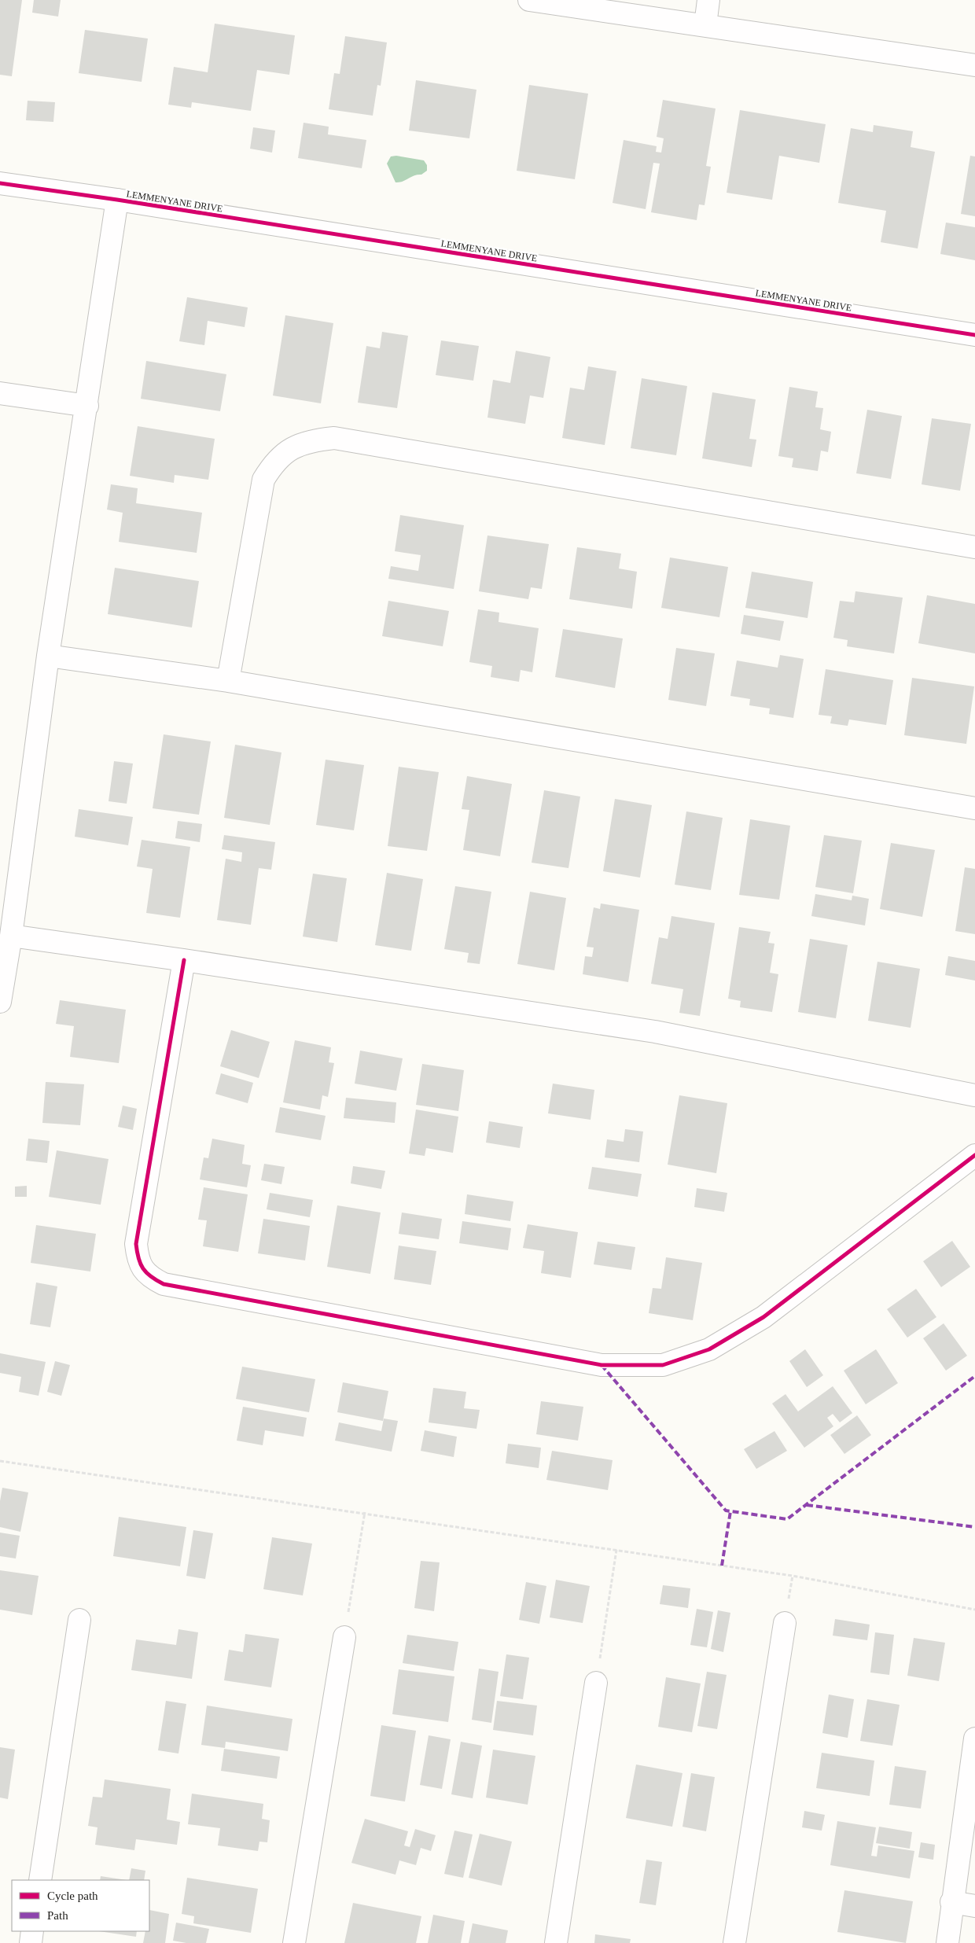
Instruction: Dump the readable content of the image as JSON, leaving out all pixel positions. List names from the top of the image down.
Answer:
{
  "streets": {
    "street": ["LEMMENYANE DRIVE"]
  },
  "legend": ["Cycle path", "Path"]
}
